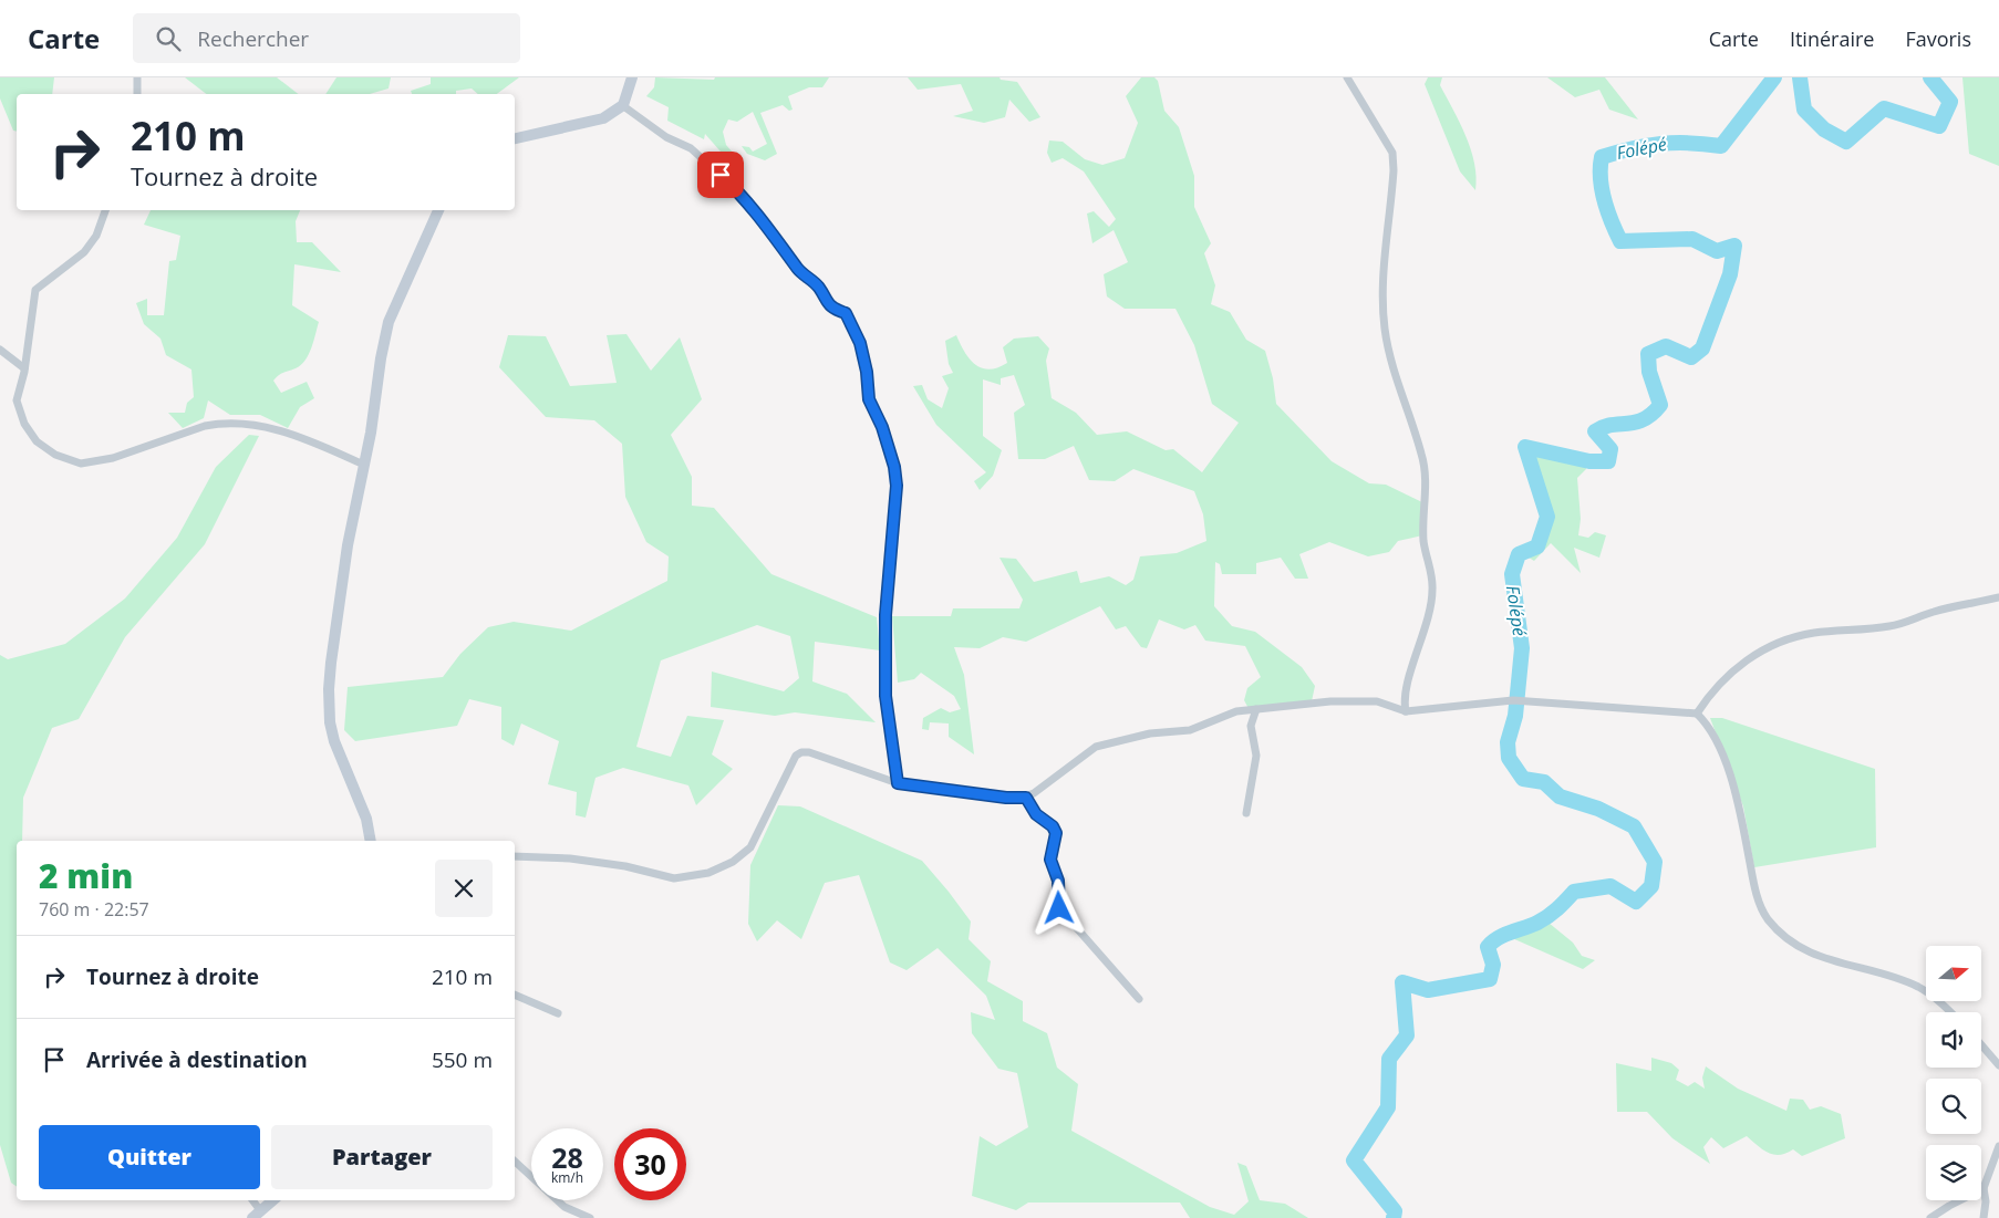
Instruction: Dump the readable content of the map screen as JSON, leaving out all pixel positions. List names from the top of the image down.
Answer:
{
  "water": ["Folépé"],
  "north": "right",
  "page": {
    "header": "Carte",
    "search": "Rechercher",
    "nav": ["Carte", "Itinéraire", "Favoris"],
    "turn": ["210 m", "Tournez à droite"],
    "heading": ["2 min", "760 m · 22:57"],
    "list": [
      {
        "name": "Tournez à droite",
        "value": "210 m"
      },
      {
        "name": "Arrivée à destination",
        "value": "550 m"
      }
    ],
    "buttons": ["Quitter", "Partager"],
    "speed": "28 km/h",
    "limit": "30"
  }
}
